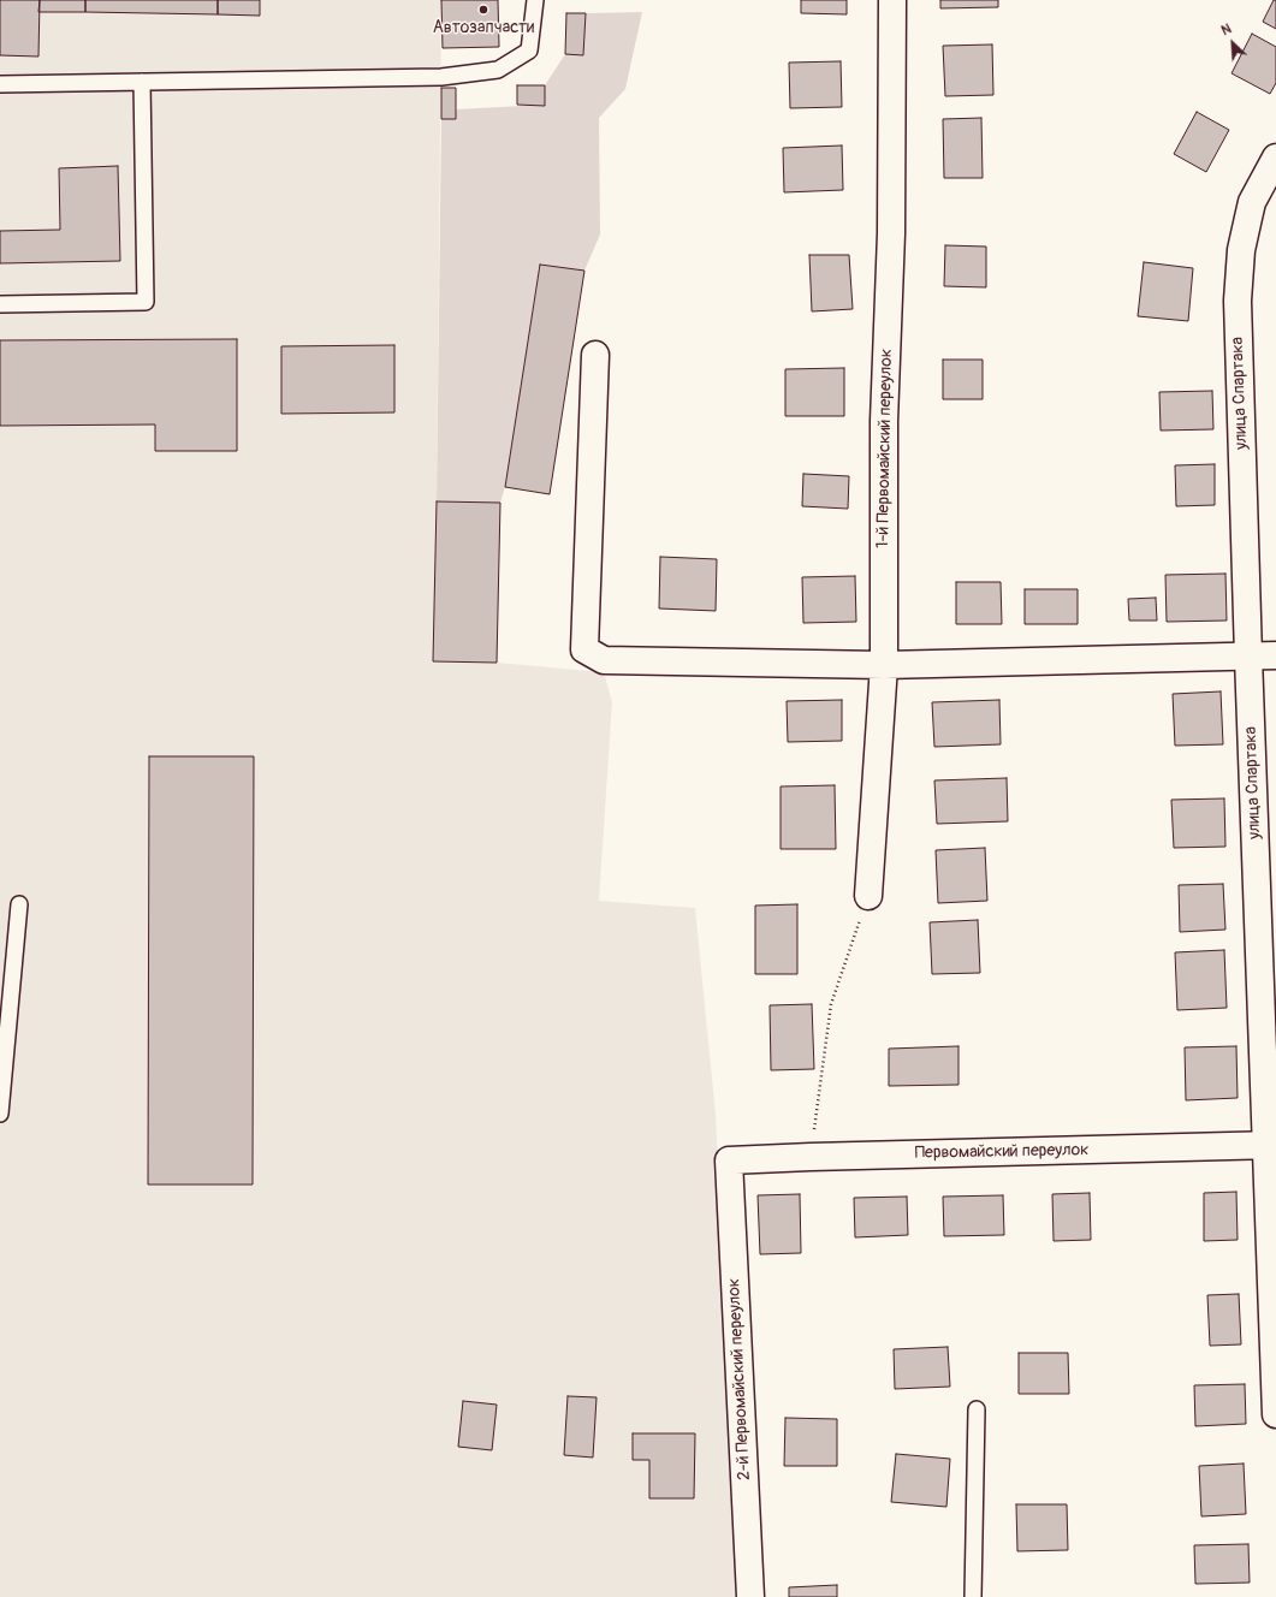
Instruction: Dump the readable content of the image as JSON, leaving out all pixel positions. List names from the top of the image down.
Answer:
{
  "streets": {
    "street": [
      "улица Спартака",
      "1-й Первомайский переулок",
      "Первомайский переулок",
      "2-й Первомайский переулок"
    ]
  },
  "crossings": [
    ["улица Спартака", "Первомайский переулок"],
    ["Первомайский переулок", "2-й Первомайский переулок"]
  ],
  "places": ["Автозапчасти"],
  "north": "top left"
}
